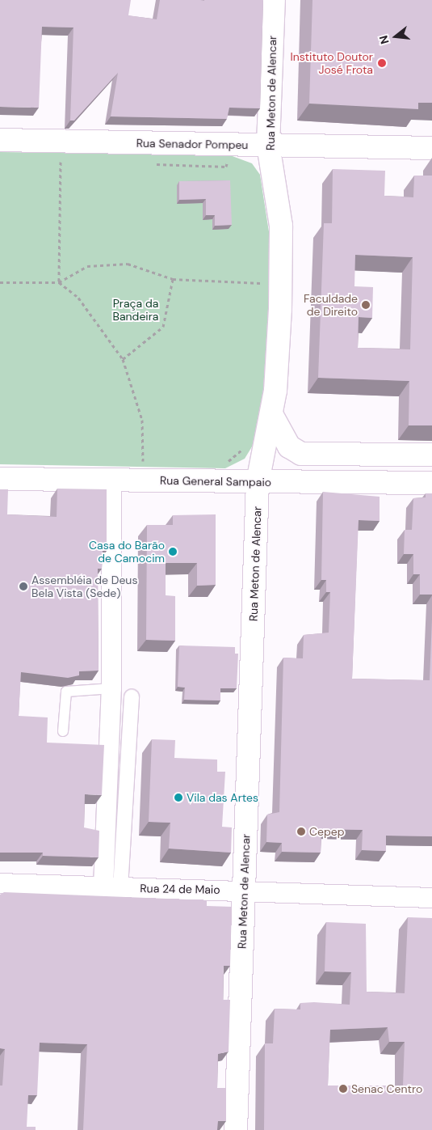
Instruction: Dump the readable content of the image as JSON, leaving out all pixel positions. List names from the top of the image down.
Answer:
{
  "streets": {
    "street": [
      "Rua Meton de Alencar",
      "Rua Senador Pompeu",
      "Rua General Sampaio",
      "Rua 24 de Maio"
    ]
  },
  "crossings": [
    ["Rua Meton de Alencar", "Rua Senador Pompeu"],
    ["Rua Meton de Alencar", "Rua General Sampaio"],
    ["Rua Meton de Alencar", "Rua 24 de Maio"]
  ],
  "parks": ["Praça da Bandeira"],
  "places": [
    "Instituto Doutor José Frota",
    "Faculdade de Direito",
    "Casa do Barão de Camocim",
    "Assembléia de Deus Bela Vista (Sede)",
    "Vila das Artes",
    "Cepep",
    "Senac Centro"
  ],
  "north": "left"
}
